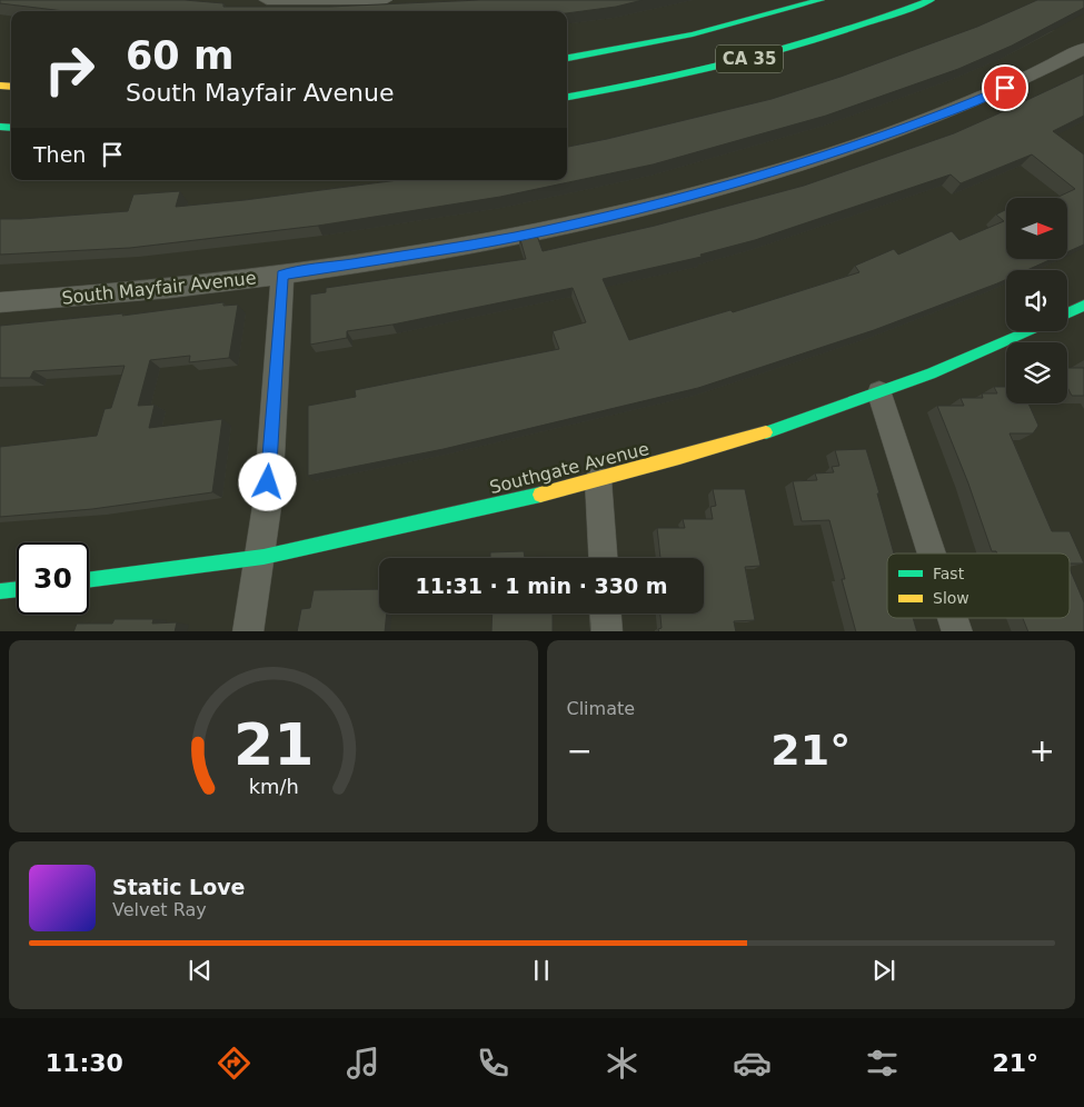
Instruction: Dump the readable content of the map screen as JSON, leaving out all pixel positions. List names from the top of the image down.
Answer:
{
  "streets": {
    "main road": ["CA 35", "Southgate Avenue"],
    "street": ["South Mayfair Avenue"]
  },
  "legend": ["Fast", "Slow"],
  "north": "right",
  "page": {
    "turn": ["60 m", "South Mayfair Avenue"],
    "then": "Then",
    "limit": "30",
    "trip": "11:31 · 1 min · 330 m",
    "tile": "Climate",
    "heat": ["−", "21°", "+"],
    "song": ["Static Love", "Velvet Ray"],
    "tabs": ["11:30", "21°"],
    "gauge": ["21", "km/h"]
  }
}
